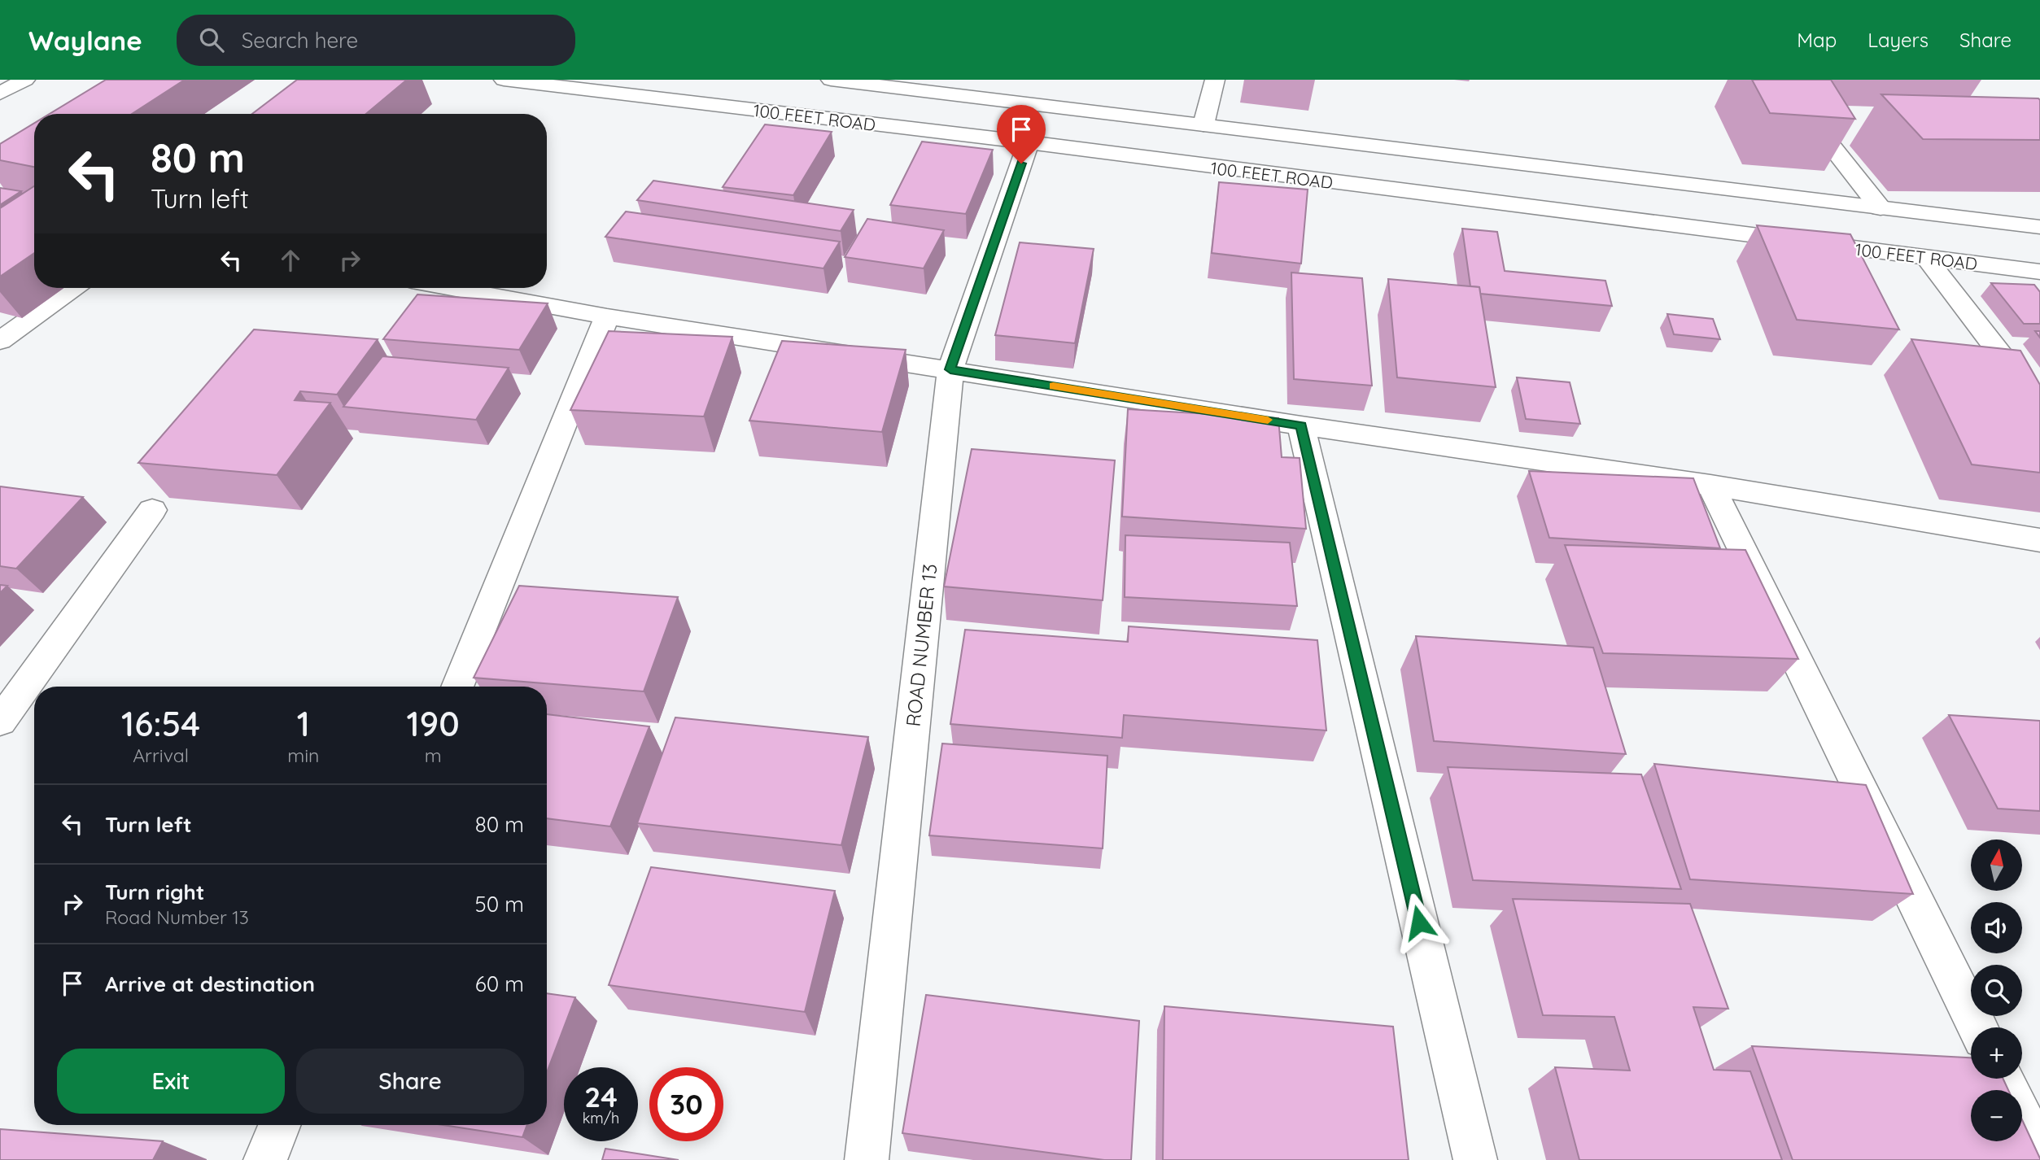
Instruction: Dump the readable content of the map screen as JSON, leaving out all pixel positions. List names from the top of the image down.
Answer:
{
  "streets": {
    "street": ["100 FEET ROAD", "ROAD NUMBER 13"]
  },
  "crossings": [
    ["100 FEET ROAD", "ROAD NUMBER 13"]
  ],
  "north": "top",
  "page": {
    "header": "Waylane",
    "search": "Search here",
    "nav": ["Map", "Layers", "Share"],
    "turn": ["80 m", "Turn left"],
    "eta": [
      "16:54",
      "Arrival",
      "1",
      "min",
      "190",
      "m"
    ],
    "list": [
      {
        "name": "Turn left",
        "value": "80 m"
      },
      {
        "name": "Turn right",
        "note": "Road Number 13",
        "value": "50 m"
      },
      {
        "name": "Arrive at destination",
        "value": "60 m"
      }
    ],
    "map_buttons": ["+", "−"],
    "buttons": ["Exit", "Share"],
    "speed": "24 km/h",
    "limit": "30"
  }
}
